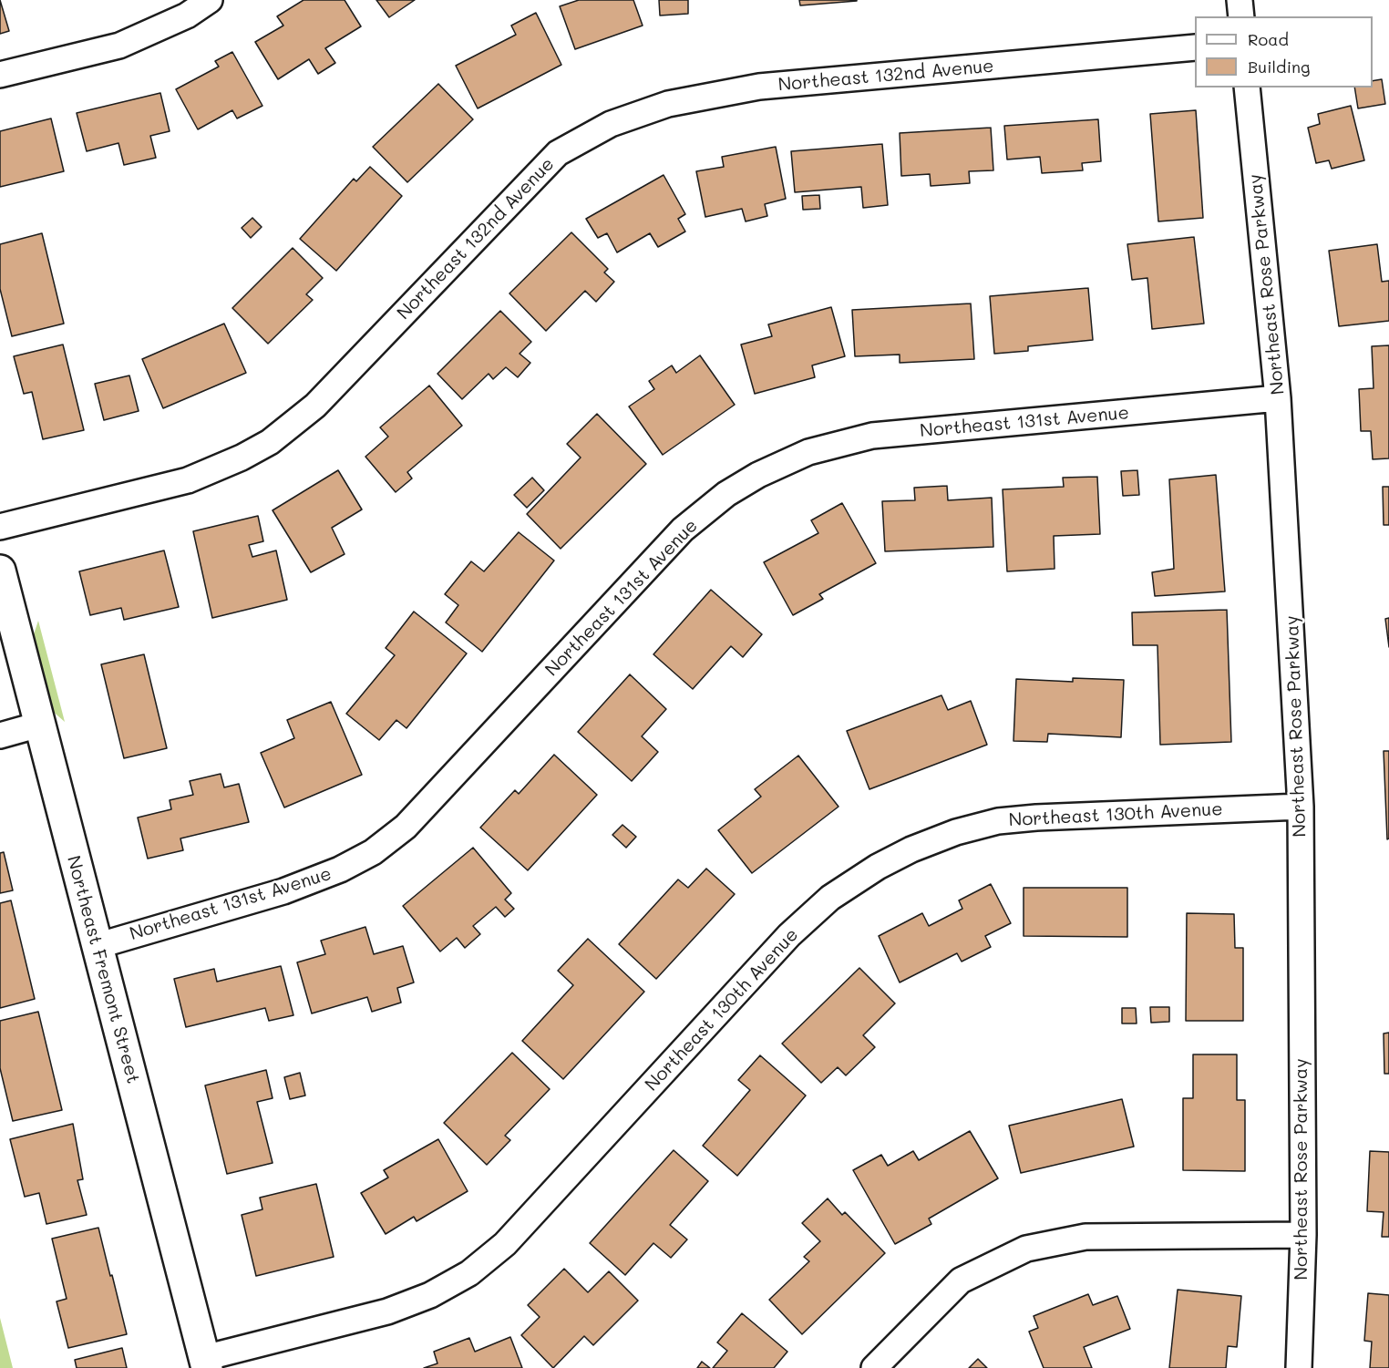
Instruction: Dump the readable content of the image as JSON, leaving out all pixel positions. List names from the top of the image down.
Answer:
{
  "streets": {
    "street": [
      "Northeast 132nd Avenue",
      "Northeast Rose Parkway",
      "Northeast 131st Avenue",
      "Northeast 130th Avenue",
      "Northeast Fremont Street"
    ]
  },
  "crossings": [
    ["Northeast Rose Parkway", "Northeast 131st Avenue"],
    ["Northeast Rose Parkway", "Northeast 130th Avenue"],
    ["Northeast 131st Avenue", "Northeast Fremont Street"],
    ["Northeast 130th Avenue", "Northeast Fremont Street"]
  ],
  "legend": ["Road", "Building"]
}
